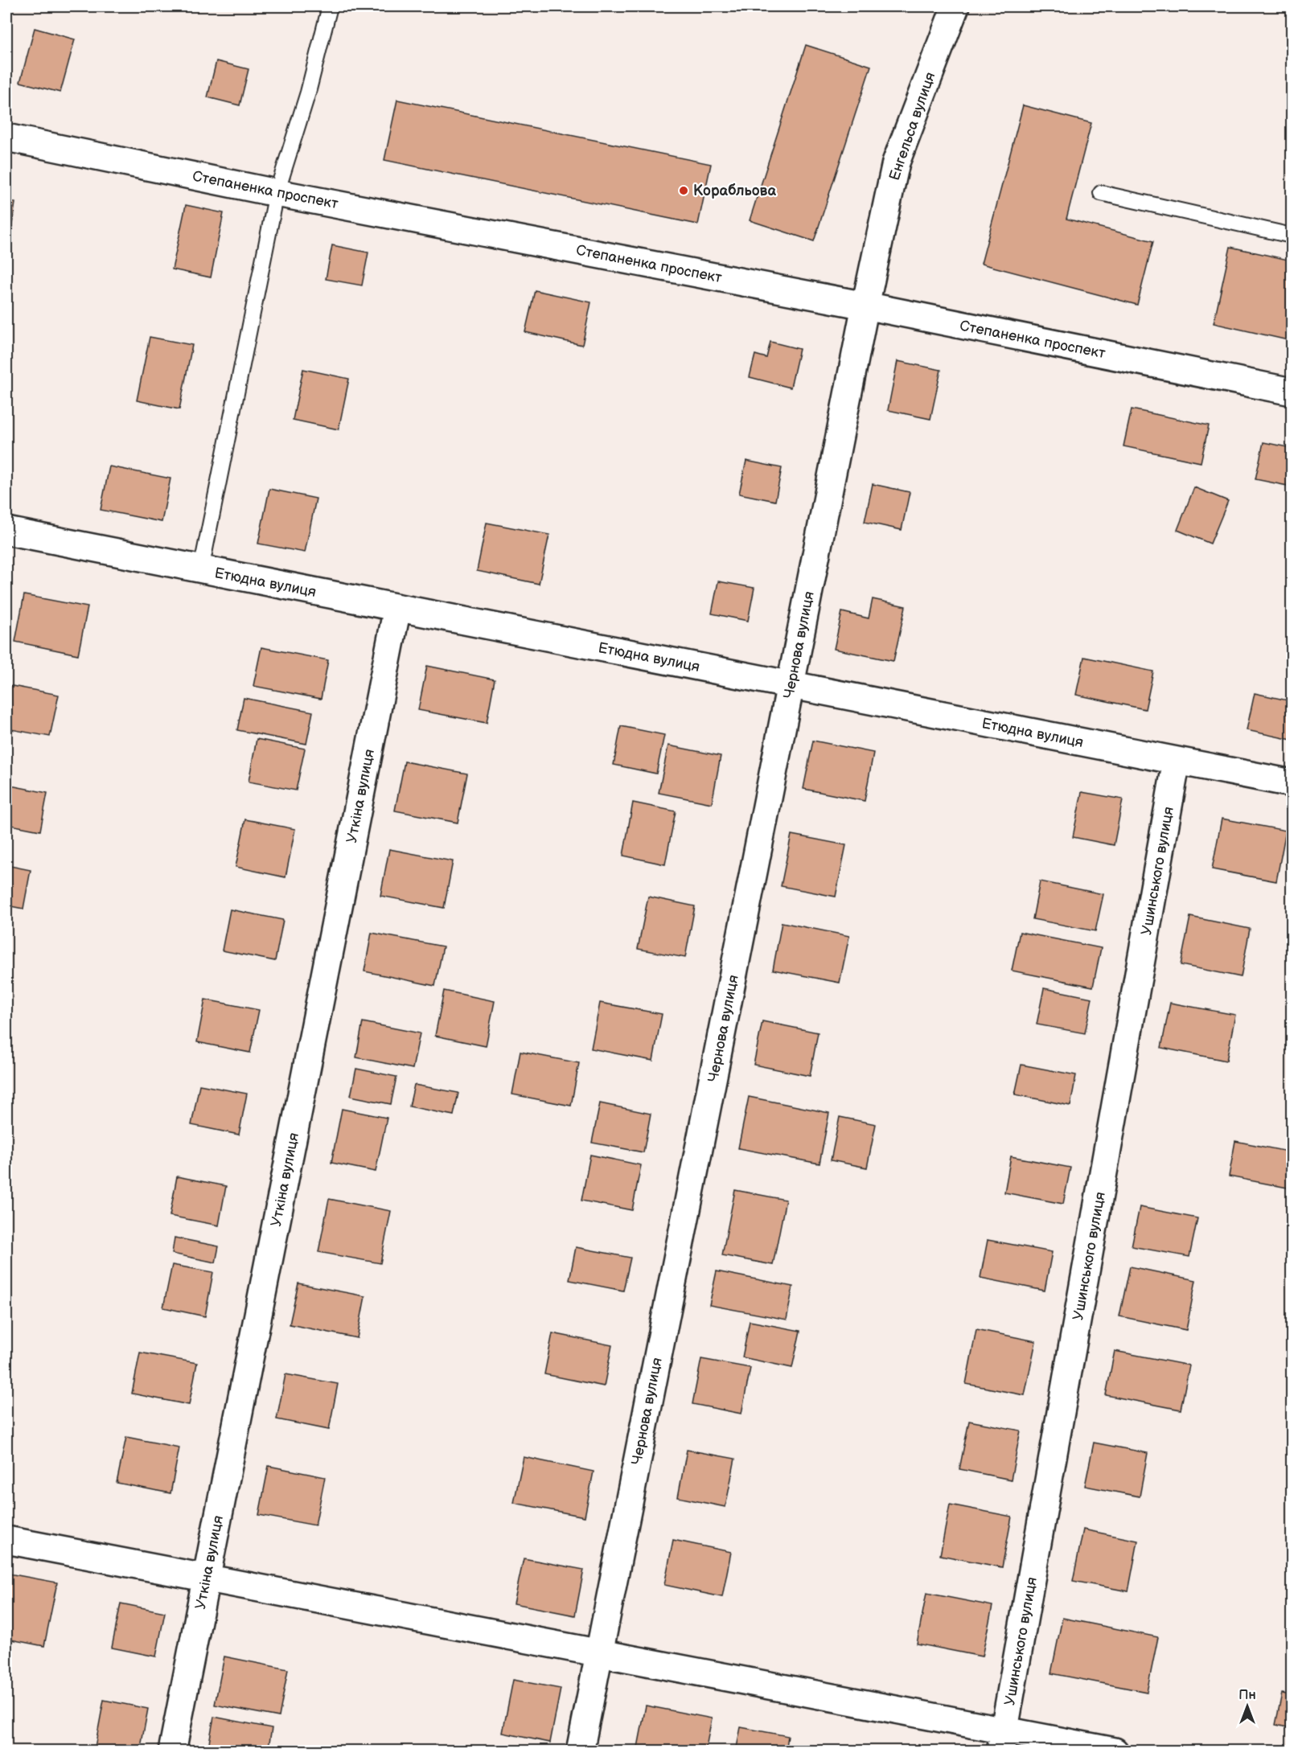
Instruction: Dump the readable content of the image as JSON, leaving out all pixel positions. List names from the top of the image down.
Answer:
{
  "streets": {
    "street": [
      "Енгельса вулиця",
      "Степаненка проспект",
      "Етюдна вулиця",
      "Чернова вулиця",
      "Уткіна вулиця",
      "Ушинського вулиця"
    ]
  },
  "crossings": [
    ["Енгельса вулиця", "Степаненка проспект"],
    ["Енгельса вулиця", "Чернова вулиця"],
    ["Степаненка проспект", "Чернова вулиця"],
    ["Етюдна вулиця", "Чернова вулиця"],
    ["Етюдна вулиця", "Уткіна вулиця"],
    ["Етюдна вулиця", "Ушинського вулиця"]
  ],
  "places": ["Корабльова"],
  "north": "top"
}
